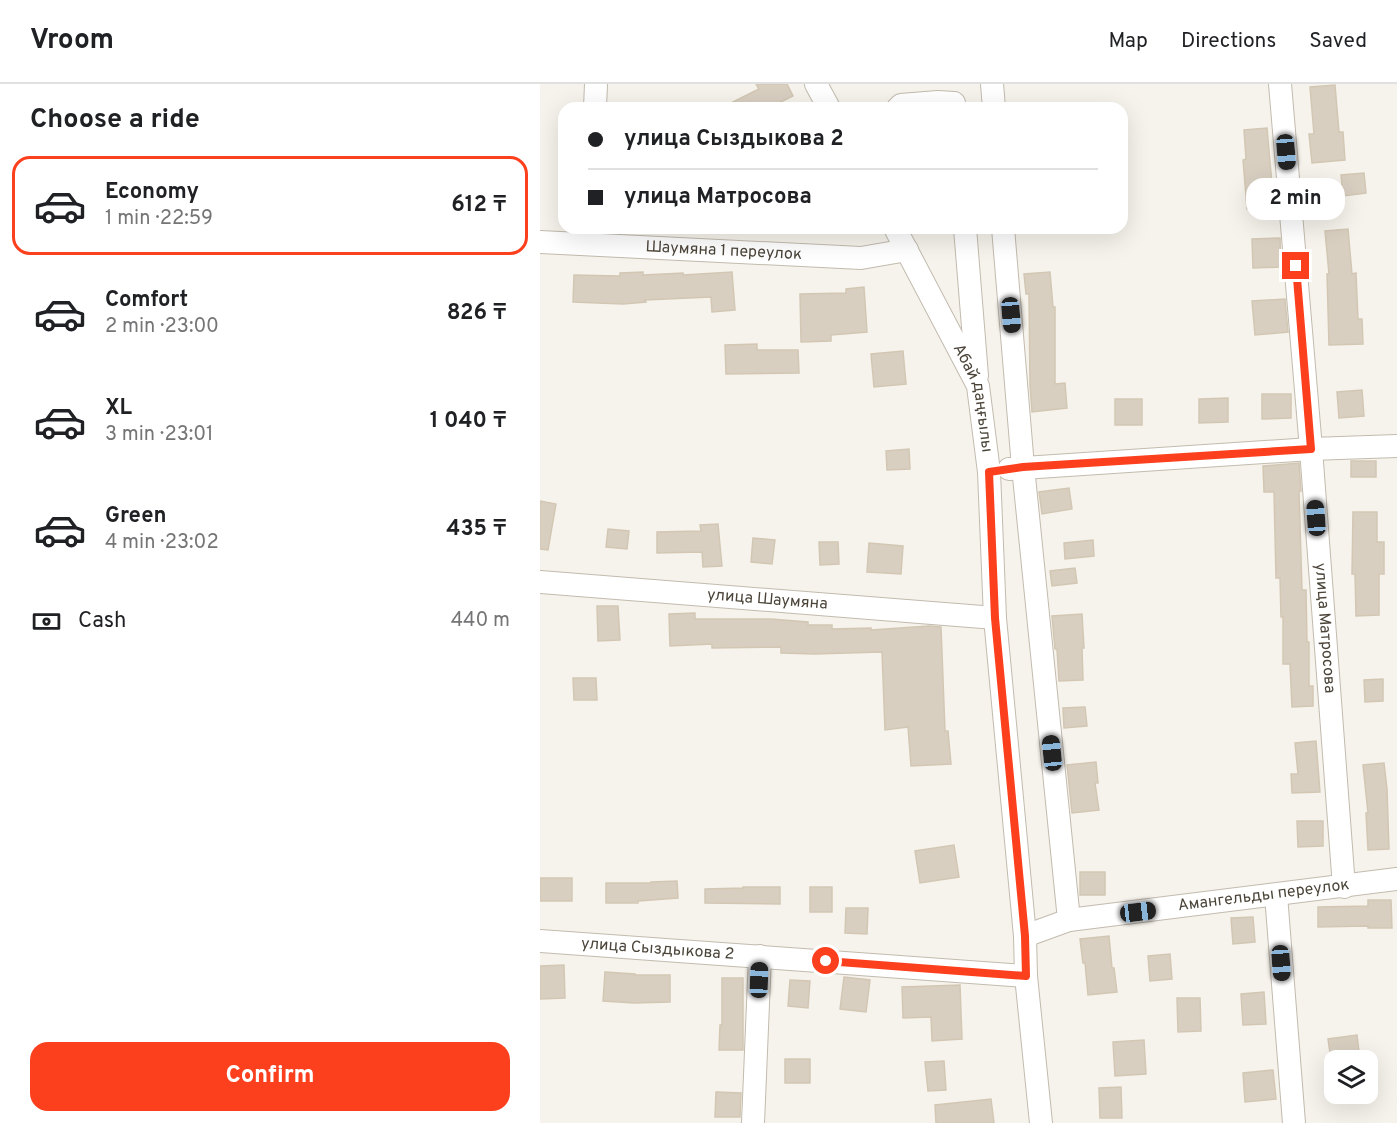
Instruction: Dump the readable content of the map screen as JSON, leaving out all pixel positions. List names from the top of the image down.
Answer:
{
  "streets": {
    "street": [
      "Шаумяна 1 переулок",
      "Абай даңғылы",
      "улица Шаумяна",
      "улица Матросова",
      "Амангельды переулок",
      "улица Сыздыкова 2"
    ]
  },
  "crossings": [
    ["Шаумяна 1 переулок", "Абай даңғылы"],
    ["Абай даңғылы", "улица Шаумяна"],
    ["Абай даңғылы", "Амангельды переулок"],
    ["Абай даңғылы", "улица Сыздыкова 2"],
    ["улица Матросова", "Амангельды переулок"]
  ],
  "page": {
    "header": "Vroom",
    "nav": ["Map", "Directions", "Saved"],
    "heading": "Choose a ride",
    "banner": ["улица Сыздыкова 2", "улица Матросова"],
    "list": [
      {
        "name": "Economy",
        "note": "1 min · 22:59",
        "value": "612 ₸"
      },
      {
        "name": "Comfort",
        "note": "2 min · 23:00",
        "value": "826 ₸"
      },
      {
        "name": "XL",
        "note": "3 min · 23:01",
        "value": "1 040 ₸"
      },
      {
        "name": "Green",
        "note": "4 min · 23:02",
        "value": "435 ₸"
      }
    ],
    "bubble": "2 min",
    "pay": ["Cash", "440 m"],
    "buttons": "Confirm"
  }
}
